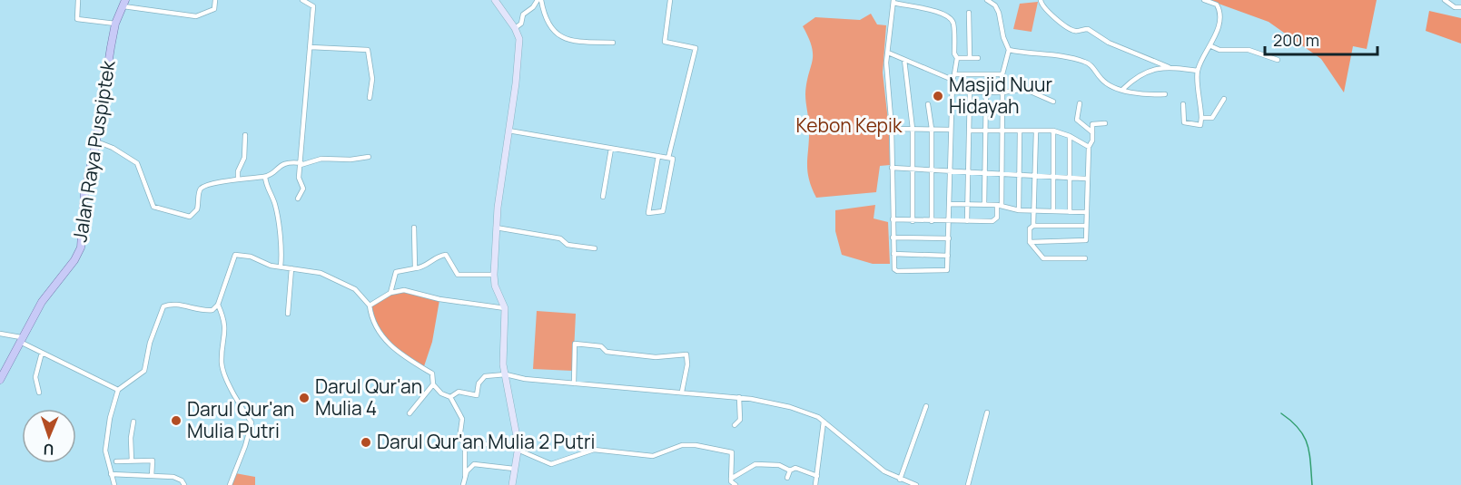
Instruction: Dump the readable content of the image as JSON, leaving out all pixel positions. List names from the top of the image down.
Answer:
{
  "streets": {
    "main road": ["Jalan Raya Puspiptek"]
  },
  "parks": ["Kebon Kepik"],
  "places": [
    "Masjid Nuur Hidayah",
    "Darul Qur'an Mulia 4",
    "Darul Qur'an Mulia Putri",
    "Darul Qur'an Mulia 2 Putri"
  ],
  "scale_bar": "200 m",
  "north": "bottom"
}
